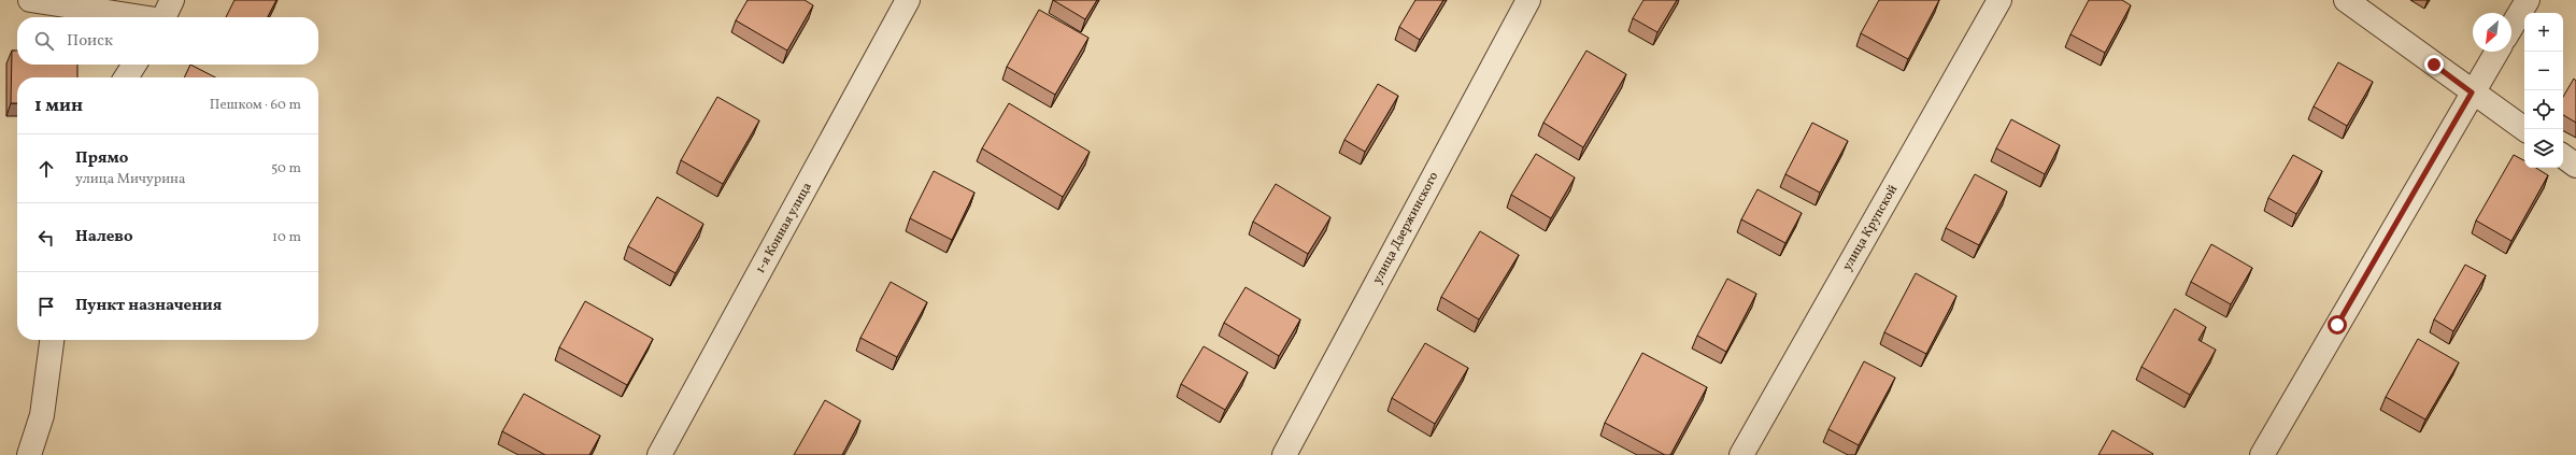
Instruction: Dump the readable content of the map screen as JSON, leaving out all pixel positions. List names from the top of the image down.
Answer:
{
  "streets": {
    "street": ["1-я Конная улица", "улица Дзержинского", "улица Крупской"]
  },
  "north": "bottom left",
  "page": {
    "map_buttons": ["+", "−"],
    "search": "Поиск",
    "heading": ["1 мин", "Пешком · 60 m"],
    "list": [
      ["Прямо", "улица Мичурина", "50 m"],
      ["Налево", "10 m"],
      "Пункт назначения"
    ]
  }
}
